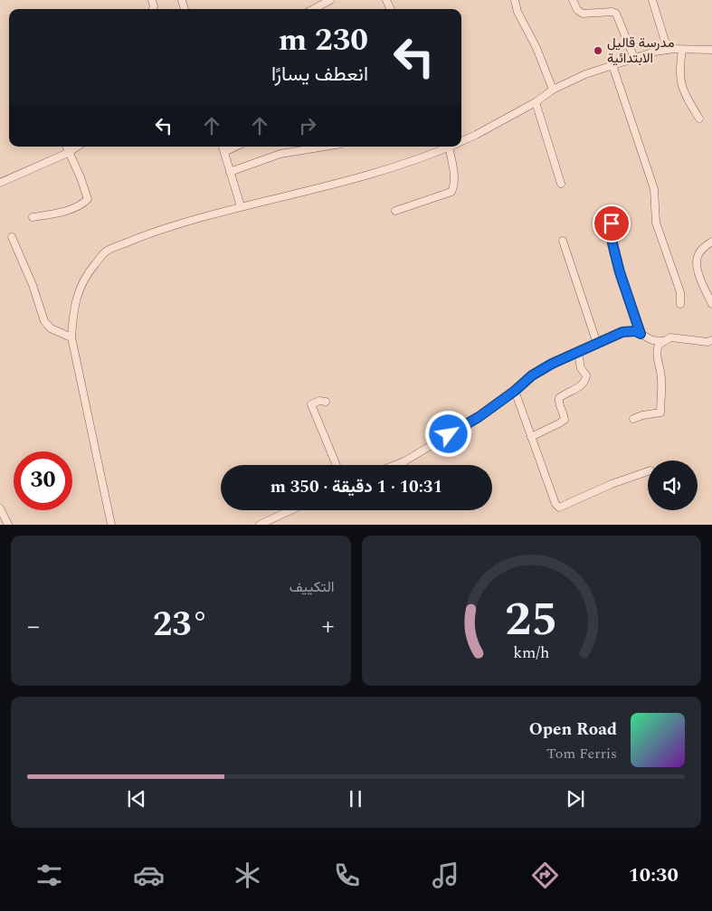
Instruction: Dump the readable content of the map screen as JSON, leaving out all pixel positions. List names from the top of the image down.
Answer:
{
  "places": ["مدرسة قاليل الابتدائية"],
  "page": {
    "turn": ["230 m", "انعطف يسارًا"],
    "limit": "30",
    "trip": "10:31 · 1 دقيقة · 350 m",
    "tile": "التكييف",
    "heat": ["−", "23°", "+"],
    "song": ["Open Road", "Tom Ferris"],
    "tabs": "10:30",
    "gauge": ["25", "km/h"]
  }
}
